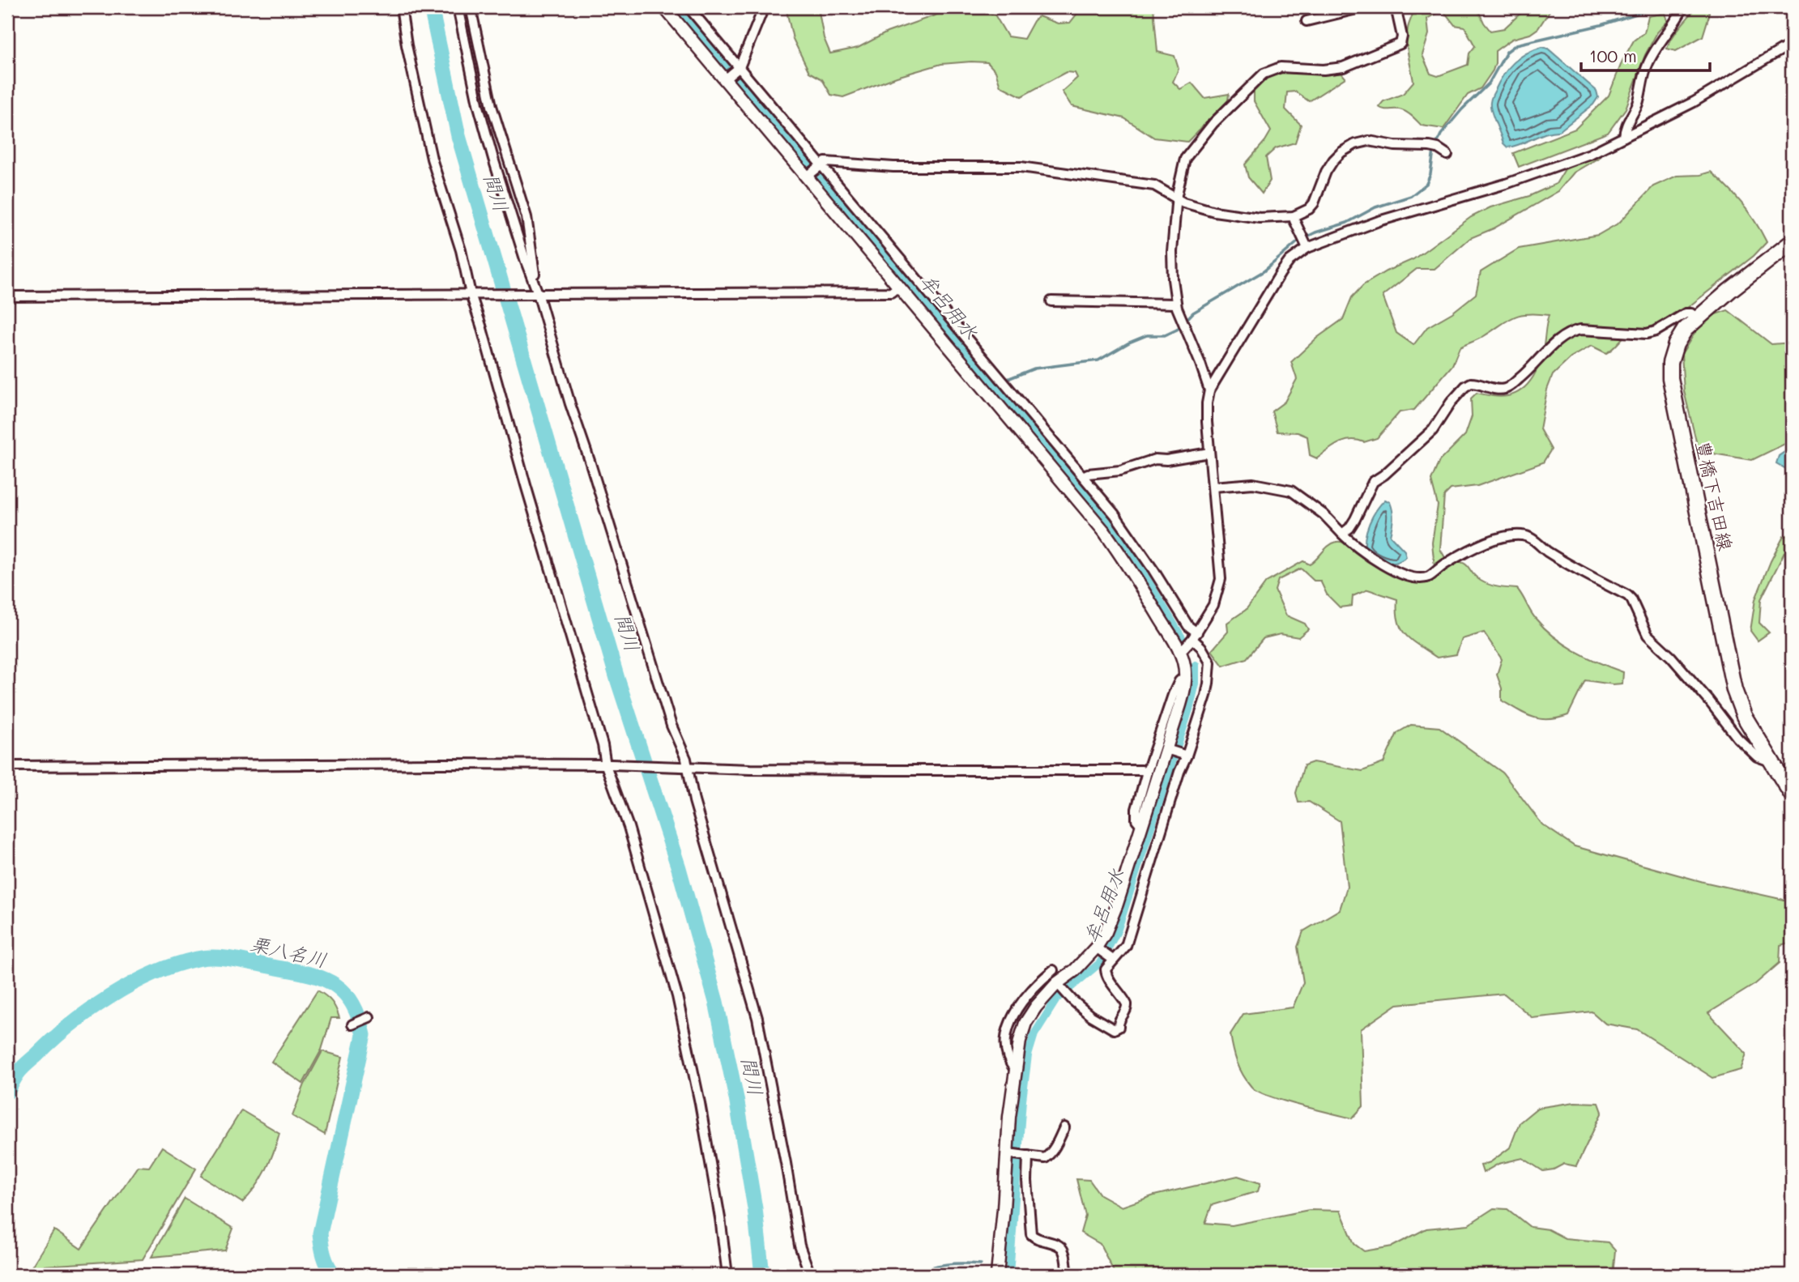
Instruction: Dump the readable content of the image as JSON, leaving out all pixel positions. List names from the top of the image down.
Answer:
{
  "streets": {
    "main road": ["豊橋下吉田線"]
  },
  "water": ["間川", "牟呂用水", "栗八名川"],
  "scale_bar": "100 m"
}
